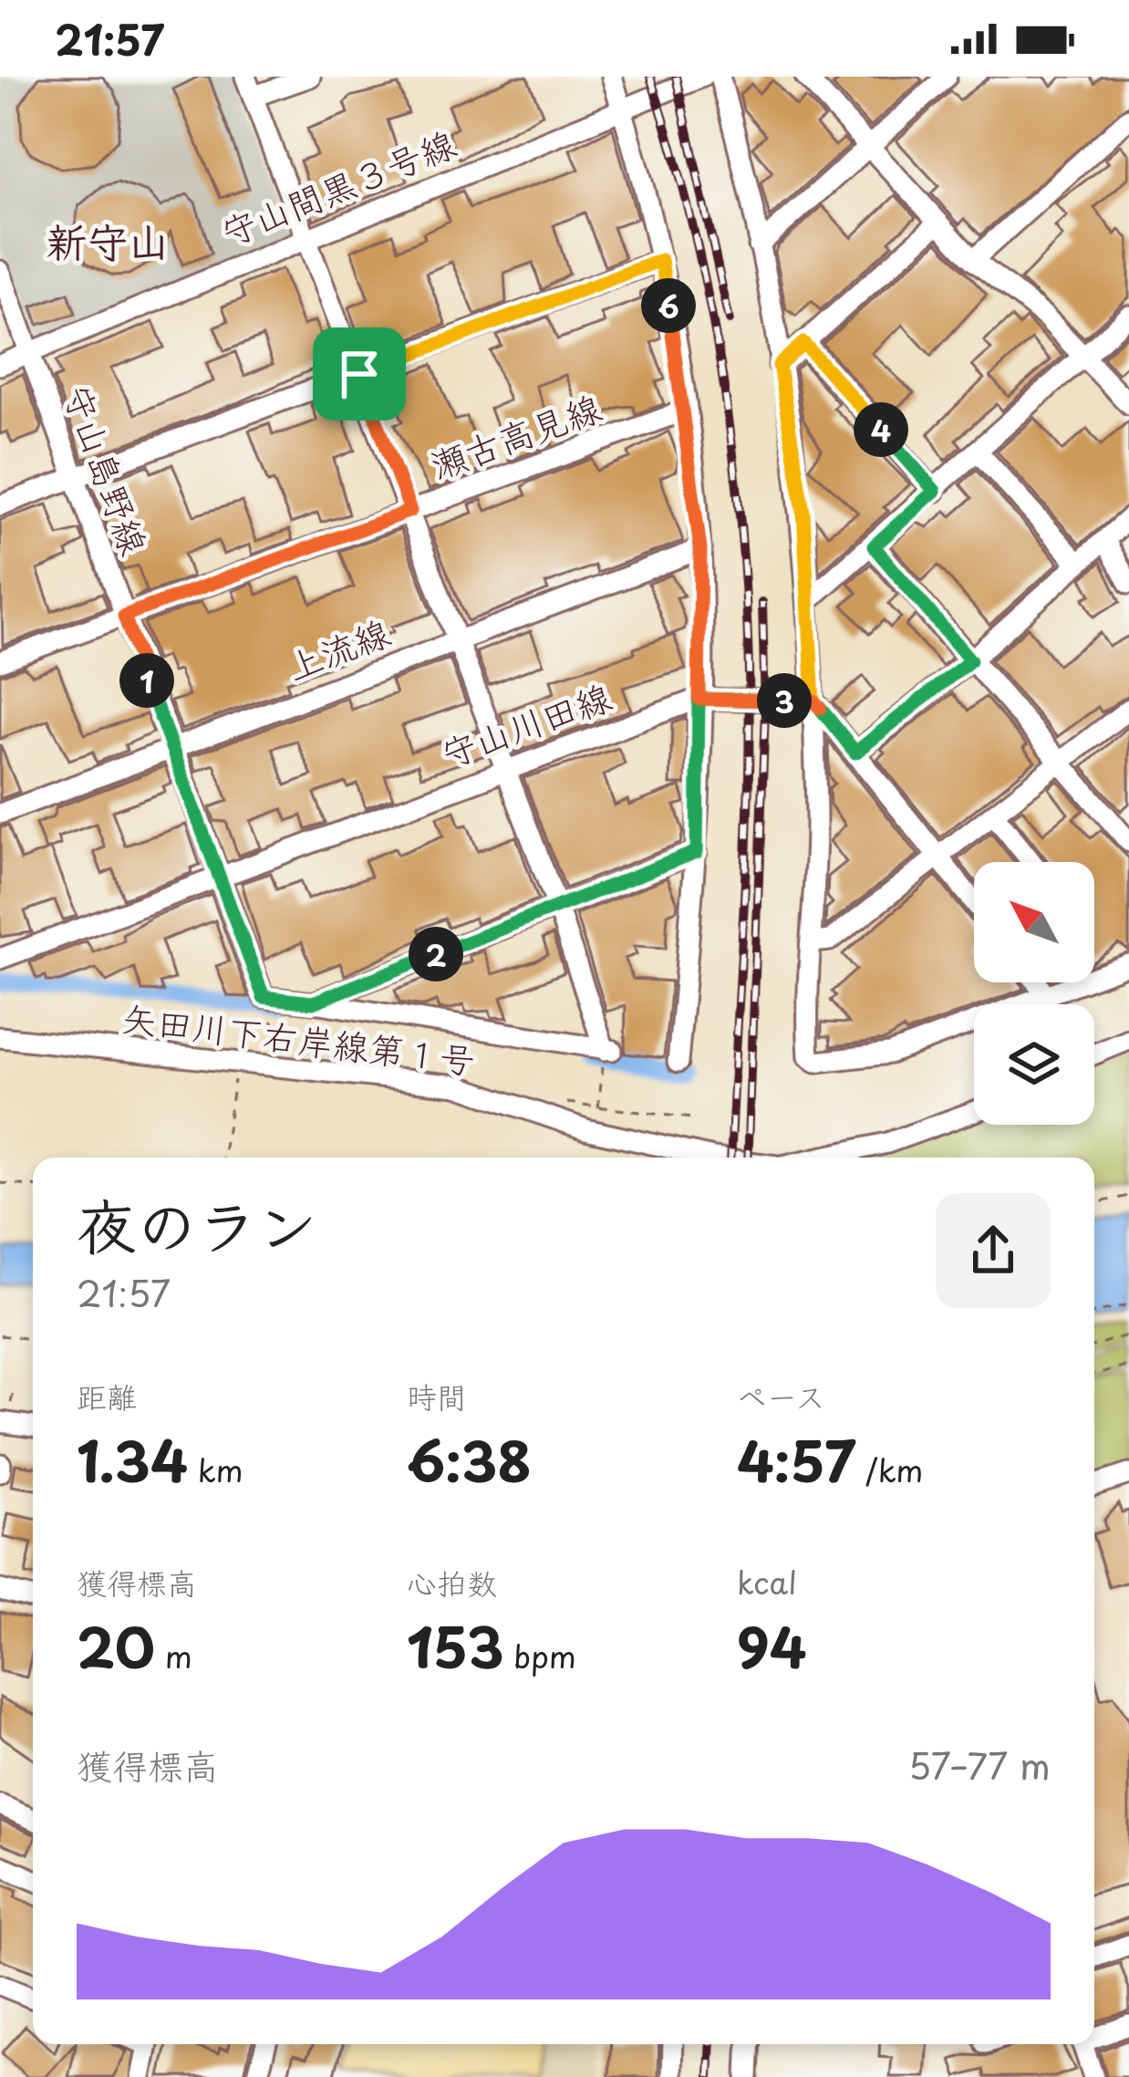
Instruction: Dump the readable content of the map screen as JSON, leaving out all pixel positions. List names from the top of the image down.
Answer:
{
  "streets": {
    "street": [
      "守山間黒３号線",
      "瀬古高見線",
      "守山島野線",
      "上流線",
      "守山川田線",
      "矢田川下右岸線第１号"
    ]
  },
  "crossings": [
    ["守山間黒３号線", "守山島野線"],
    ["瀬古高見線", "守山島野線"],
    ["守山島野線", "上流線"],
    ["守山島野線", "守山川田線"]
  ],
  "districts": ["新守山"],
  "north": "top left",
  "page": {
    "status": "21:57",
    "pins": [
      "6",
      "4",
      "1",
      "3",
      "2"
    ],
    "heading": ["夜のラン", "21:57"],
    "stats": [
      ["距離", "1.34 km"],
      ["時間", "6:38"],
      ["ペース", "4:57 /km"],
      ["獲得標高", "20 m"],
      ["心拍数", "153 bpm"],
      ["kcal", "94"]
    ],
    "chart": ["獲得標高", "57–77 m"]
  }
}
